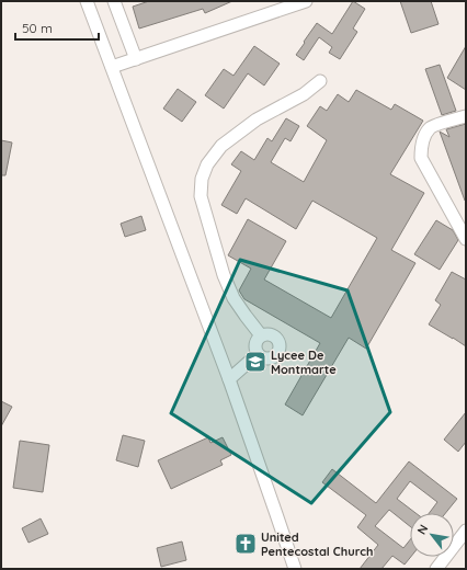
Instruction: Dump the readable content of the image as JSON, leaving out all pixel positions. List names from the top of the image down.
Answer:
{
  "places": {
    "school or university": ["Lycee De Montmarte"],
    "church": ["United Pentecostal Church"]
  },
  "scale_bar": "50 m",
  "north": "top left"
}
